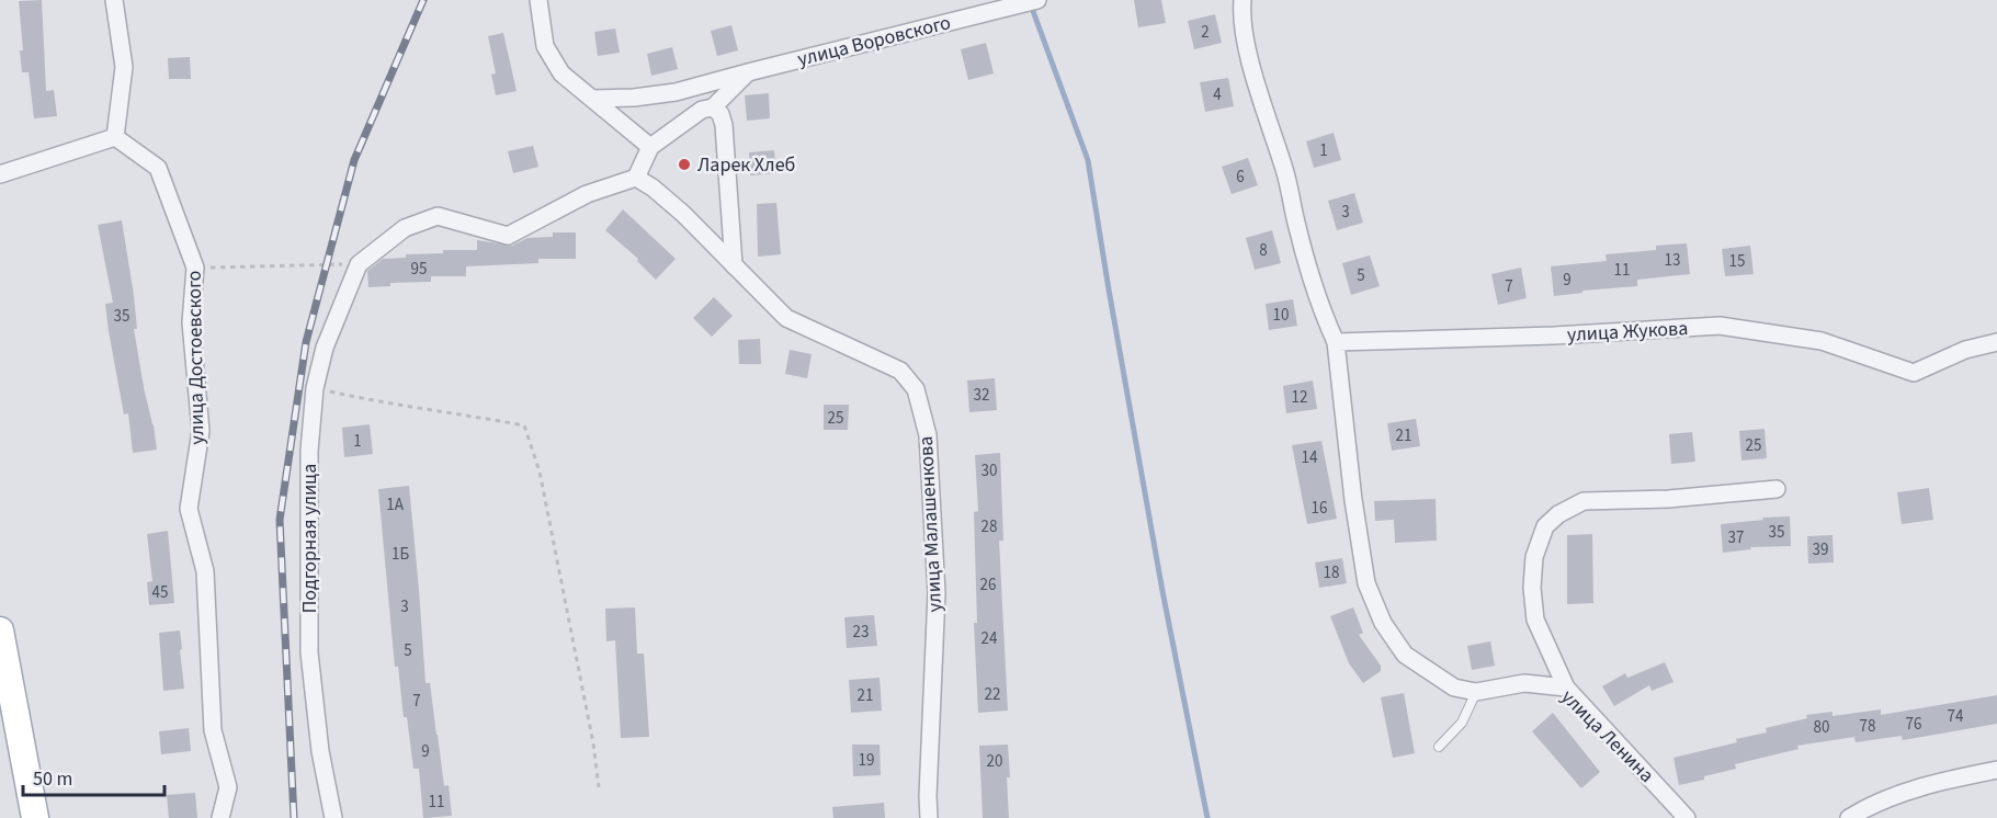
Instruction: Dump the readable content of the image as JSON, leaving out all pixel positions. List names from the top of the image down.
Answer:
{
  "streets": {
    "street": [
      "улица Воровского",
      "улица Жукова",
      "улица Достоевского",
      "улица Малашенкова",
      "Подгорная улица",
      "улица Ленина"
    ]
  },
  "places": ["Ларек Хлеб"],
  "house_numbers": [
    "2",
    "4",
    "1",
    "6",
    "3",
    "8",
    "13",
    "15",
    "95",
    "11",
    "5",
    "9",
    "7",
    "10",
    "35",
    "32",
    "12",
    "25",
    "21",
    "1",
    "25",
    "14",
    "30",
    "1А",
    "16",
    "28",
    "35",
    "37",
    "39",
    "1Б",
    "18",
    "26",
    "45",
    "3",
    "23",
    "24",
    "5",
    "22",
    "21",
    "7",
    "74",
    "76",
    "78",
    "80",
    "9",
    "19",
    "20",
    "11"
  ],
  "scale_bar": "50 m"
}
